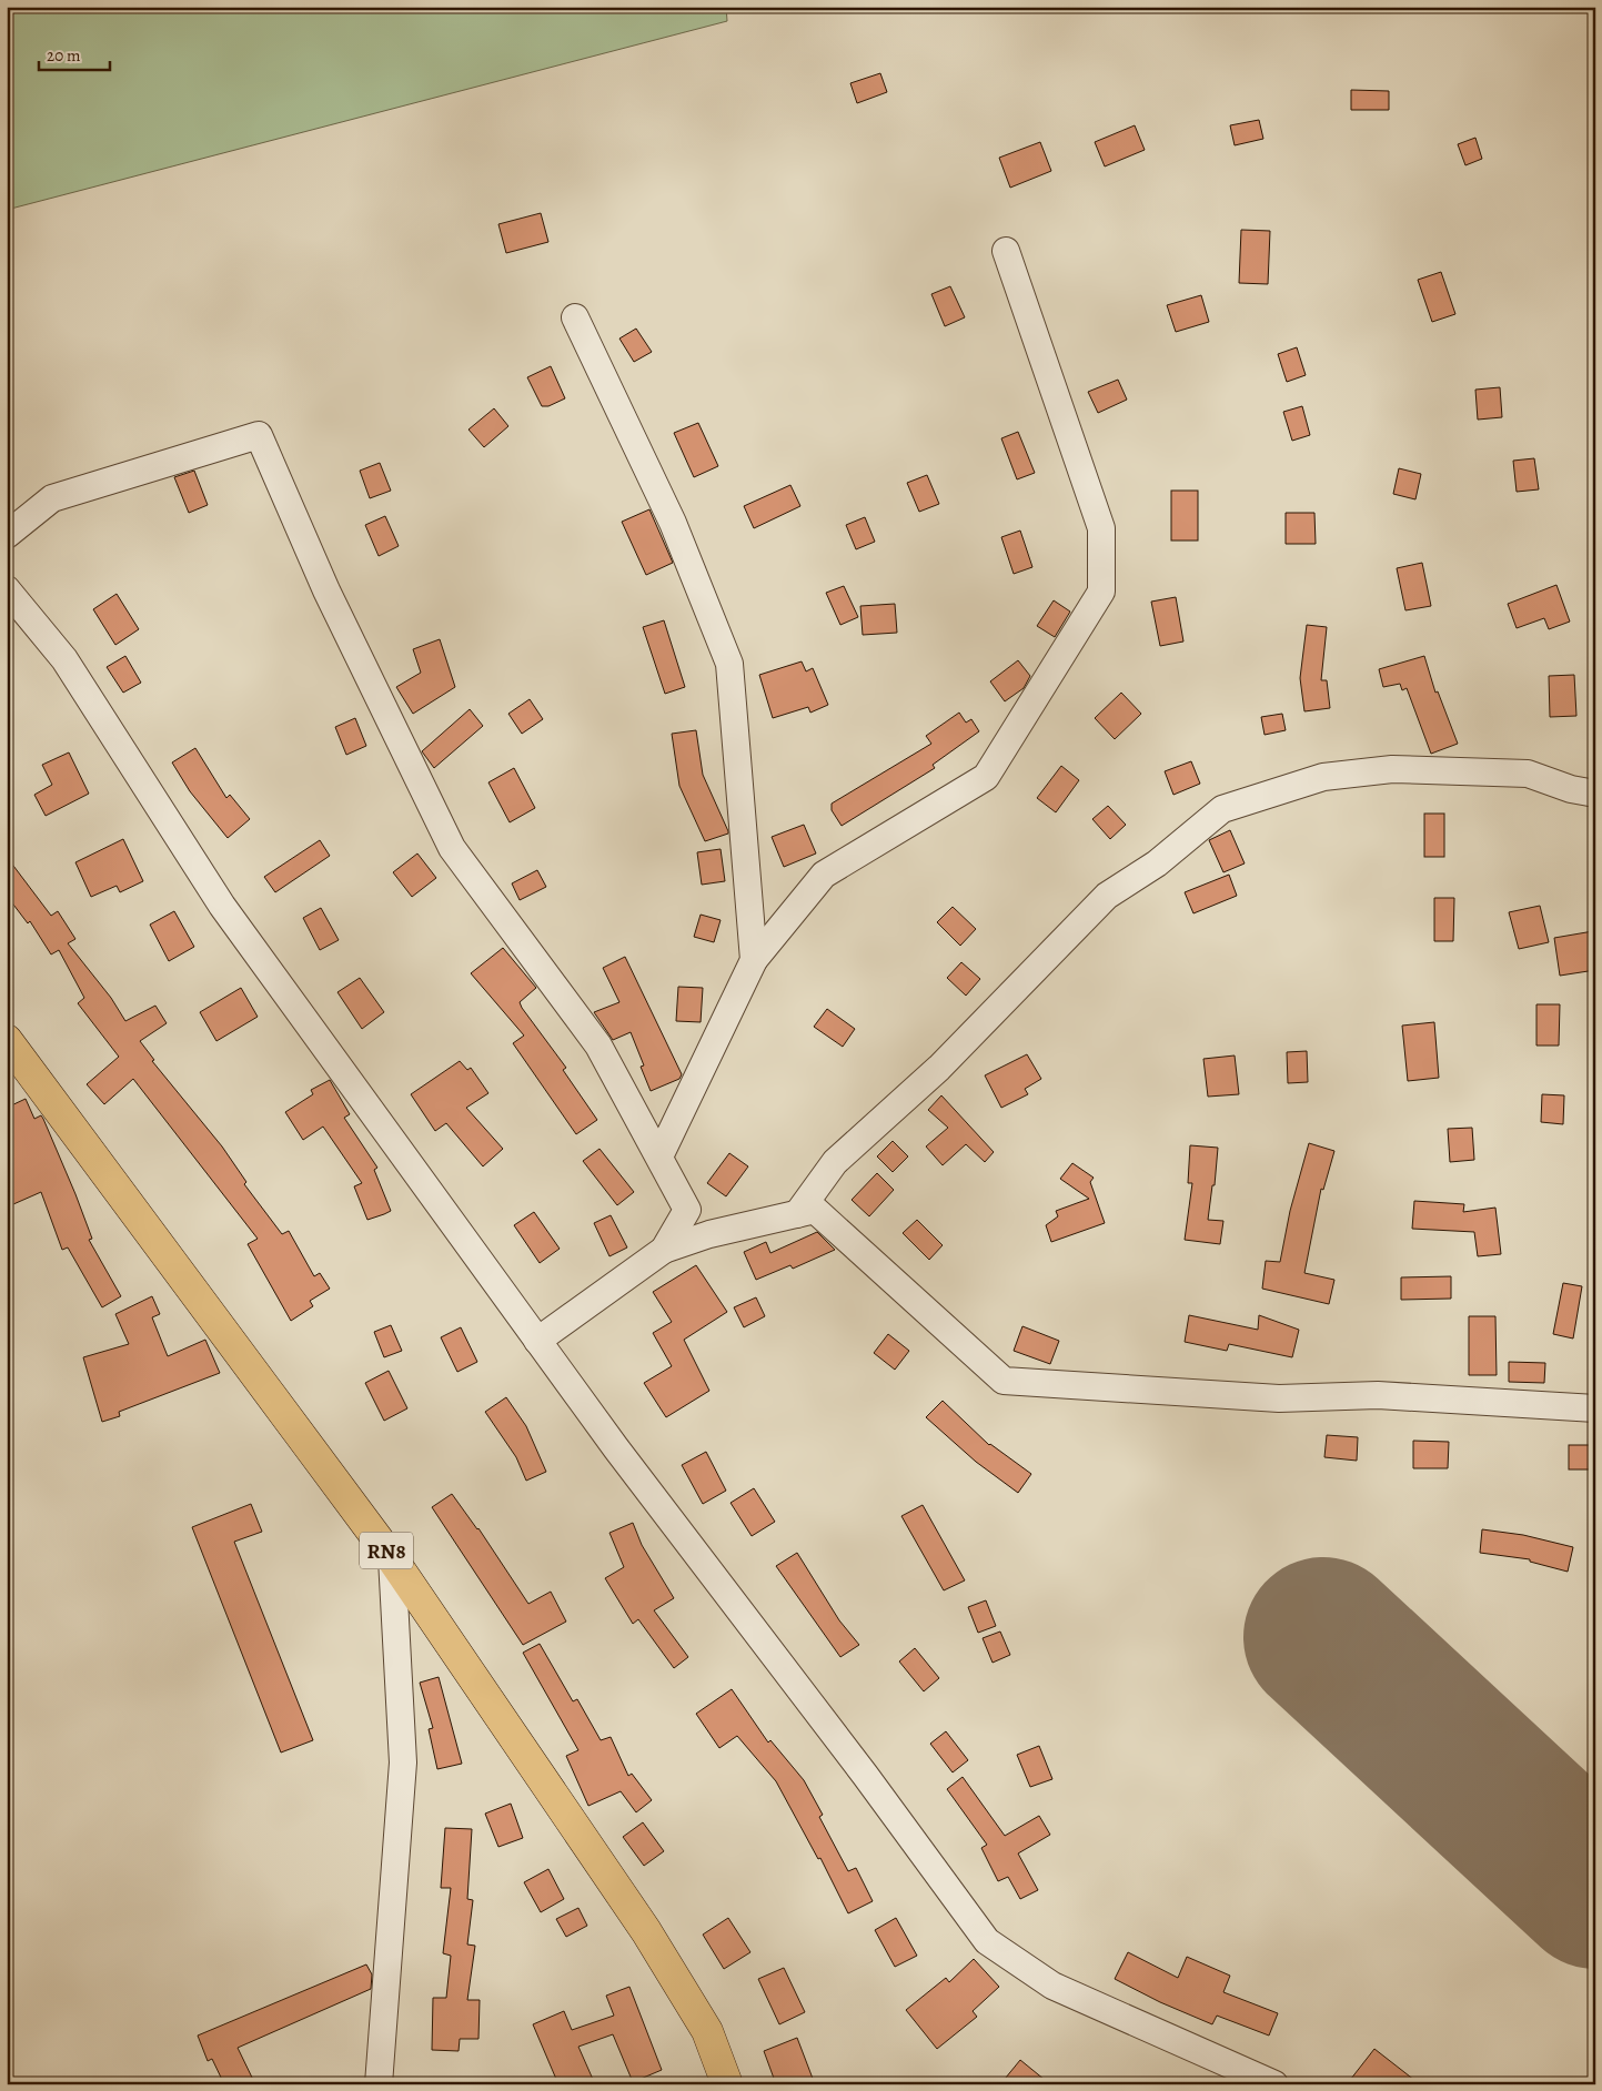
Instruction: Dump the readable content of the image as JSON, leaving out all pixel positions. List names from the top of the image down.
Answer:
{
  "streets": {
    "main road": ["RN8"]
  },
  "scale_bar": "20 m"
}
